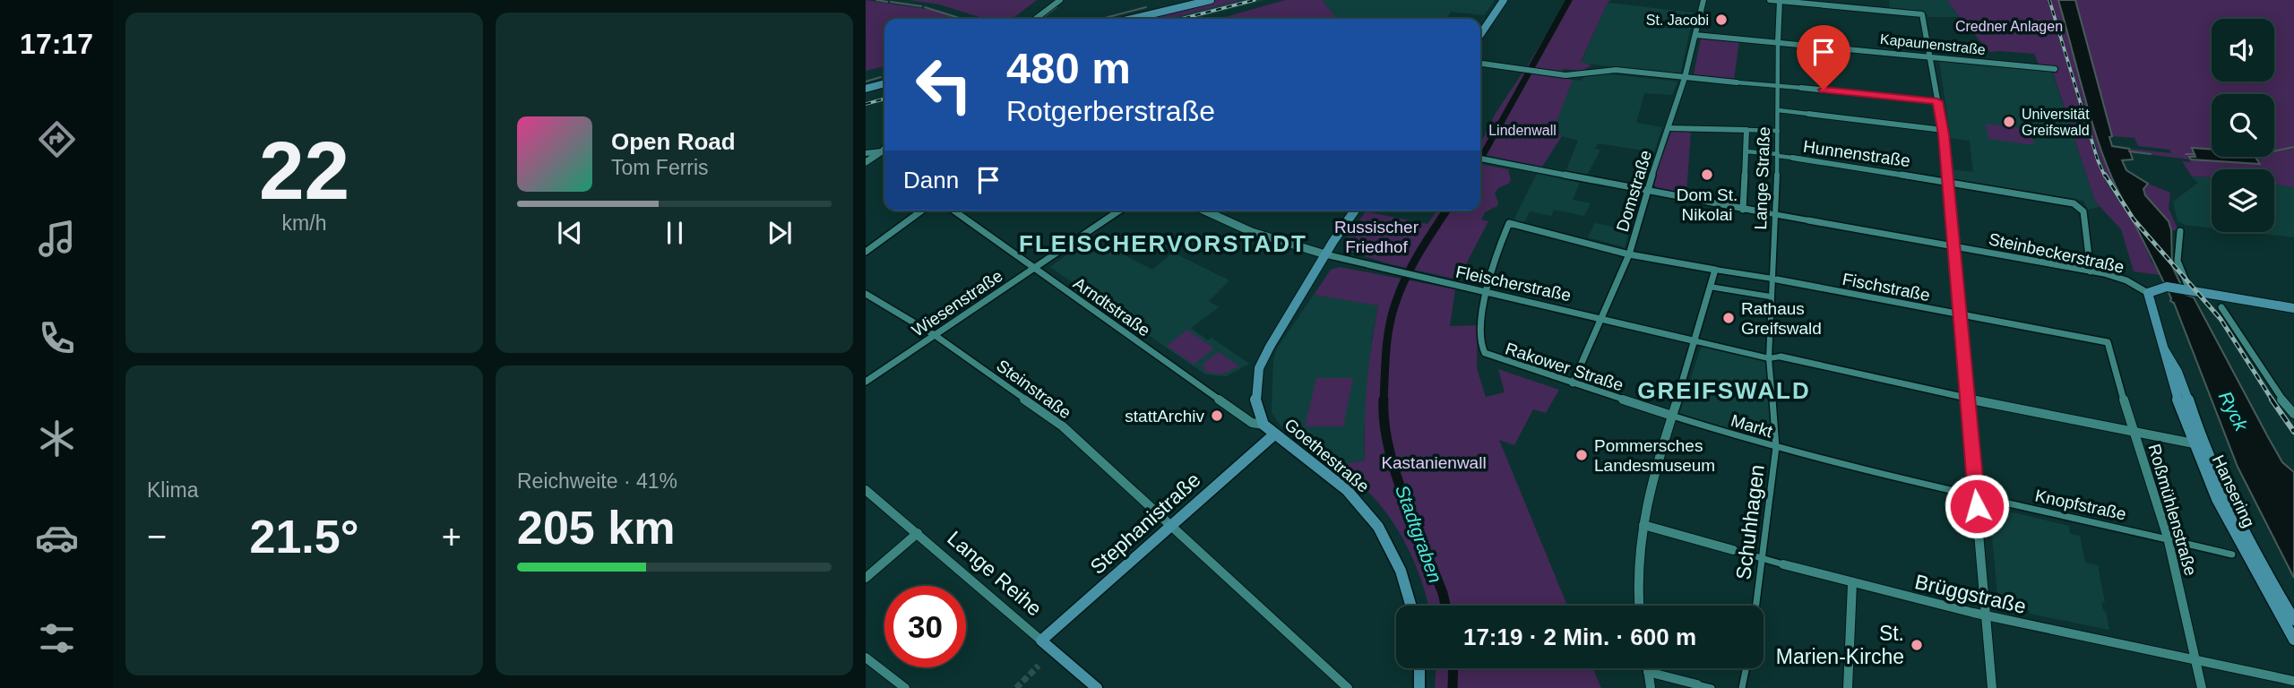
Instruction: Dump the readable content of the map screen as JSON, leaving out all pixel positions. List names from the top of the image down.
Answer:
{
  "streets": {
    "main road": [
      "Goethestraße",
      "Hansering",
      "Stephanistraße",
      "Lange Reihe"
    ],
    "street": [
      "Kapaunenstraße",
      "Hunnenstraße",
      "Lange Straße",
      "Domstraße",
      "Steinbeckerstraße",
      "Fleischerstraße",
      "Fischstraße",
      "Wiesenstraße",
      "Arndtstraße",
      "Rakower Straße",
      "Steinstraße",
      "Markt",
      "Knopfstraße",
      "Roßmühlenstraße",
      "Schuhhagen",
      "Brüggstraße"
    ]
  },
  "crossings": [
    ["Kapaunenstraße", "Lange Straße"],
    ["Kapaunenstraße", "Domstraße"],
    ["Hunnenstraße", "Lange Straße"],
    ["Hunnenstraße", "Steinbeckerstraße"],
    ["Lange Straße", "Fischstraße"],
    ["Lange Straße", "Markt"],
    ["Domstraße", "Fleischerstraße"],
    ["Domstraße", "Rakower Straße"],
    ["Steinbeckerstraße", "Hansering"],
    ["Fleischerstraße", "Rakower Straße"],
    ["Fleischerstraße", "Goethestraße"],
    ["Fischstraße", "Roßmühlenstraße"],
    ["Wiesenstraße", "Arndtstraße"],
    ["Wiesenstraße", "Steinstraße"],
    ["Arndtstraße", "Goethestraße"],
    ["Rakower Straße", "Markt"],
    ["Steinstraße", "Stephanistraße"],
    ["Markt", "Knopfstraße"],
    ["Markt", "Schuhhagen"],
    ["Goethestraße", "Stephanistraße"],
    ["Knopfstraße", "Roßmühlenstraße"],
    ["Knopfstraße", "Schuhhagen"],
    ["Roßmühlenstraße", "Brüggstraße"],
    ["Schuhhagen", "Brüggstraße"],
    ["Stephanistraße", "Lange Reihe"]
  ],
  "districts": ["FLEISCHERVORSTADT", "GREIFSWALD"],
  "water": ["Ryck", "Stadtgraben"],
  "parks": [
    "Credner Anlagen",
    "Lindenwall",
    "Russischer Friedhof",
    "Kastanienwall"
  ],
  "places": [
    "St. Jacobi",
    "Universität Greifswald",
    "Dom St. Nikolai",
    "Rathaus Greifswald",
    "stattArchiv",
    "Pommersches Landesmuseum",
    "St. Marien-Kirche"
  ],
  "page": {
    "tabs": "17:17",
    "tile": [
      ["22", "km/h"],
      "Klima",
      ["Reichweite · 41%", "205 km"]
    ],
    "turn": ["480 m", "Rotgerberstraße"],
    "song": ["Open Road", "Tom Ferris"],
    "then": "Dann",
    "heat": ["−", "21.5°", "+"],
    "limit": "30",
    "trip": "17:19 · 2 Min. · 600 m"
  }
}
